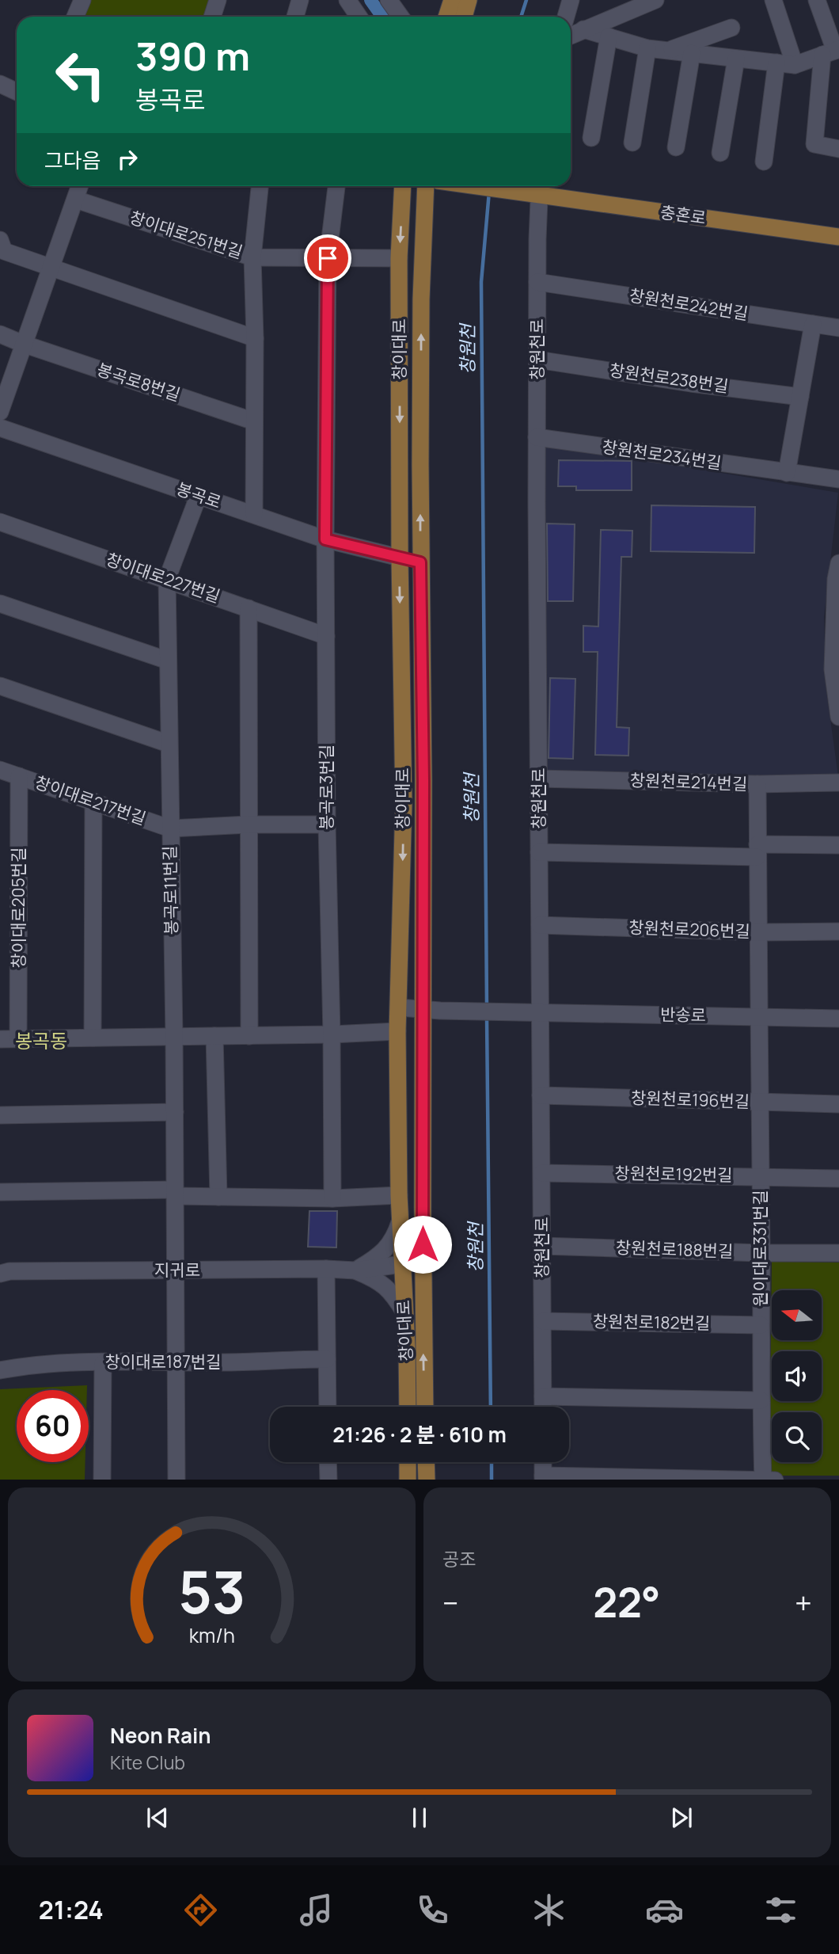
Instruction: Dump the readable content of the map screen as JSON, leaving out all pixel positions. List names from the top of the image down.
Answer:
{
  "streets": {
    "main road": ["충혼로", "창이대로"],
    "street": [
      "창이대로251번길",
      "창원천로242번길",
      "창원천로",
      "창원천로238번길",
      "봉곡로8번길",
      "창원천로234번길",
      "봉곡로",
      "창이대로227번길",
      "창원천로214번길",
      "봉곡로3번길",
      "창이대로217번길",
      "봉곡로11번길",
      "창이대로205번길",
      "창원천로206번길",
      "반송로",
      "창원천로196번길",
      "창원천로192번길",
      "원이대로331번길",
      "창원천로188번길",
      "지귀로",
      "창원천로182번길",
      "창이대로187번길"
    ]
  },
  "crossings": [
    ["충혼로", "창원천로"],
    ["창이대로251번길", "창이대로"],
    ["창원천로242번길", "창원천로"],
    ["창이대로", "봉곡로"],
    ["창이대로", "반송로"],
    ["창이대로", "지귀로"],
    ["창원천로", "창원천로238번길"],
    ["창원천로", "창원천로234번길"],
    ["창원천로", "창원천로214번길"],
    ["창원천로", "창원천로206번길"],
    ["창원천로", "반송로"],
    ["창원천로", "창원천로196번길"],
    ["창원천로", "창원천로192번길"],
    ["창원천로", "창원천로188번길"],
    ["창원천로", "창원천로182번길"],
    ["봉곡로", "봉곡로3번길"],
    ["봉곡로", "봉곡로11번길"],
    ["창이대로227번길", "봉곡로3번길"],
    ["창이대로227번길", "봉곡로11번길"],
    ["창원천로214번길", "원이대로331번길"],
    ["봉곡로3번길", "창이대로217번길"],
    ["창이대로217번길", "봉곡로11번길"],
    ["창이대로217번길", "창이대로205번길"],
    ["봉곡로11번길", "지귀로"],
    ["봉곡로11번길", "창이대로187번길"],
    ["창원천로206번길", "원이대로331번길"],
    ["반송로", "원이대로331번길"],
    ["창원천로196번길", "원이대로331번길"],
    ["창원천로192번길", "원이대로331번길"],
    ["원이대로331번길", "창원천로188번길"],
    ["원이대로331번길", "창원천로182번길"]
  ],
  "districts": ["봉곡동"],
  "water": ["창원천"],
  "north": "left",
  "page": {
    "turn": ["390 m", "봉곡로"],
    "then": "그다음",
    "limit": "60",
    "trip": "21:26 · 2 분 · 610 m",
    "tile": "공조",
    "heat": ["−", "22°", "+"],
    "song": ["Neon Rain", "Kite Club"],
    "tabs": "21:24",
    "gauge": ["53", "km/h"]
  }
}
